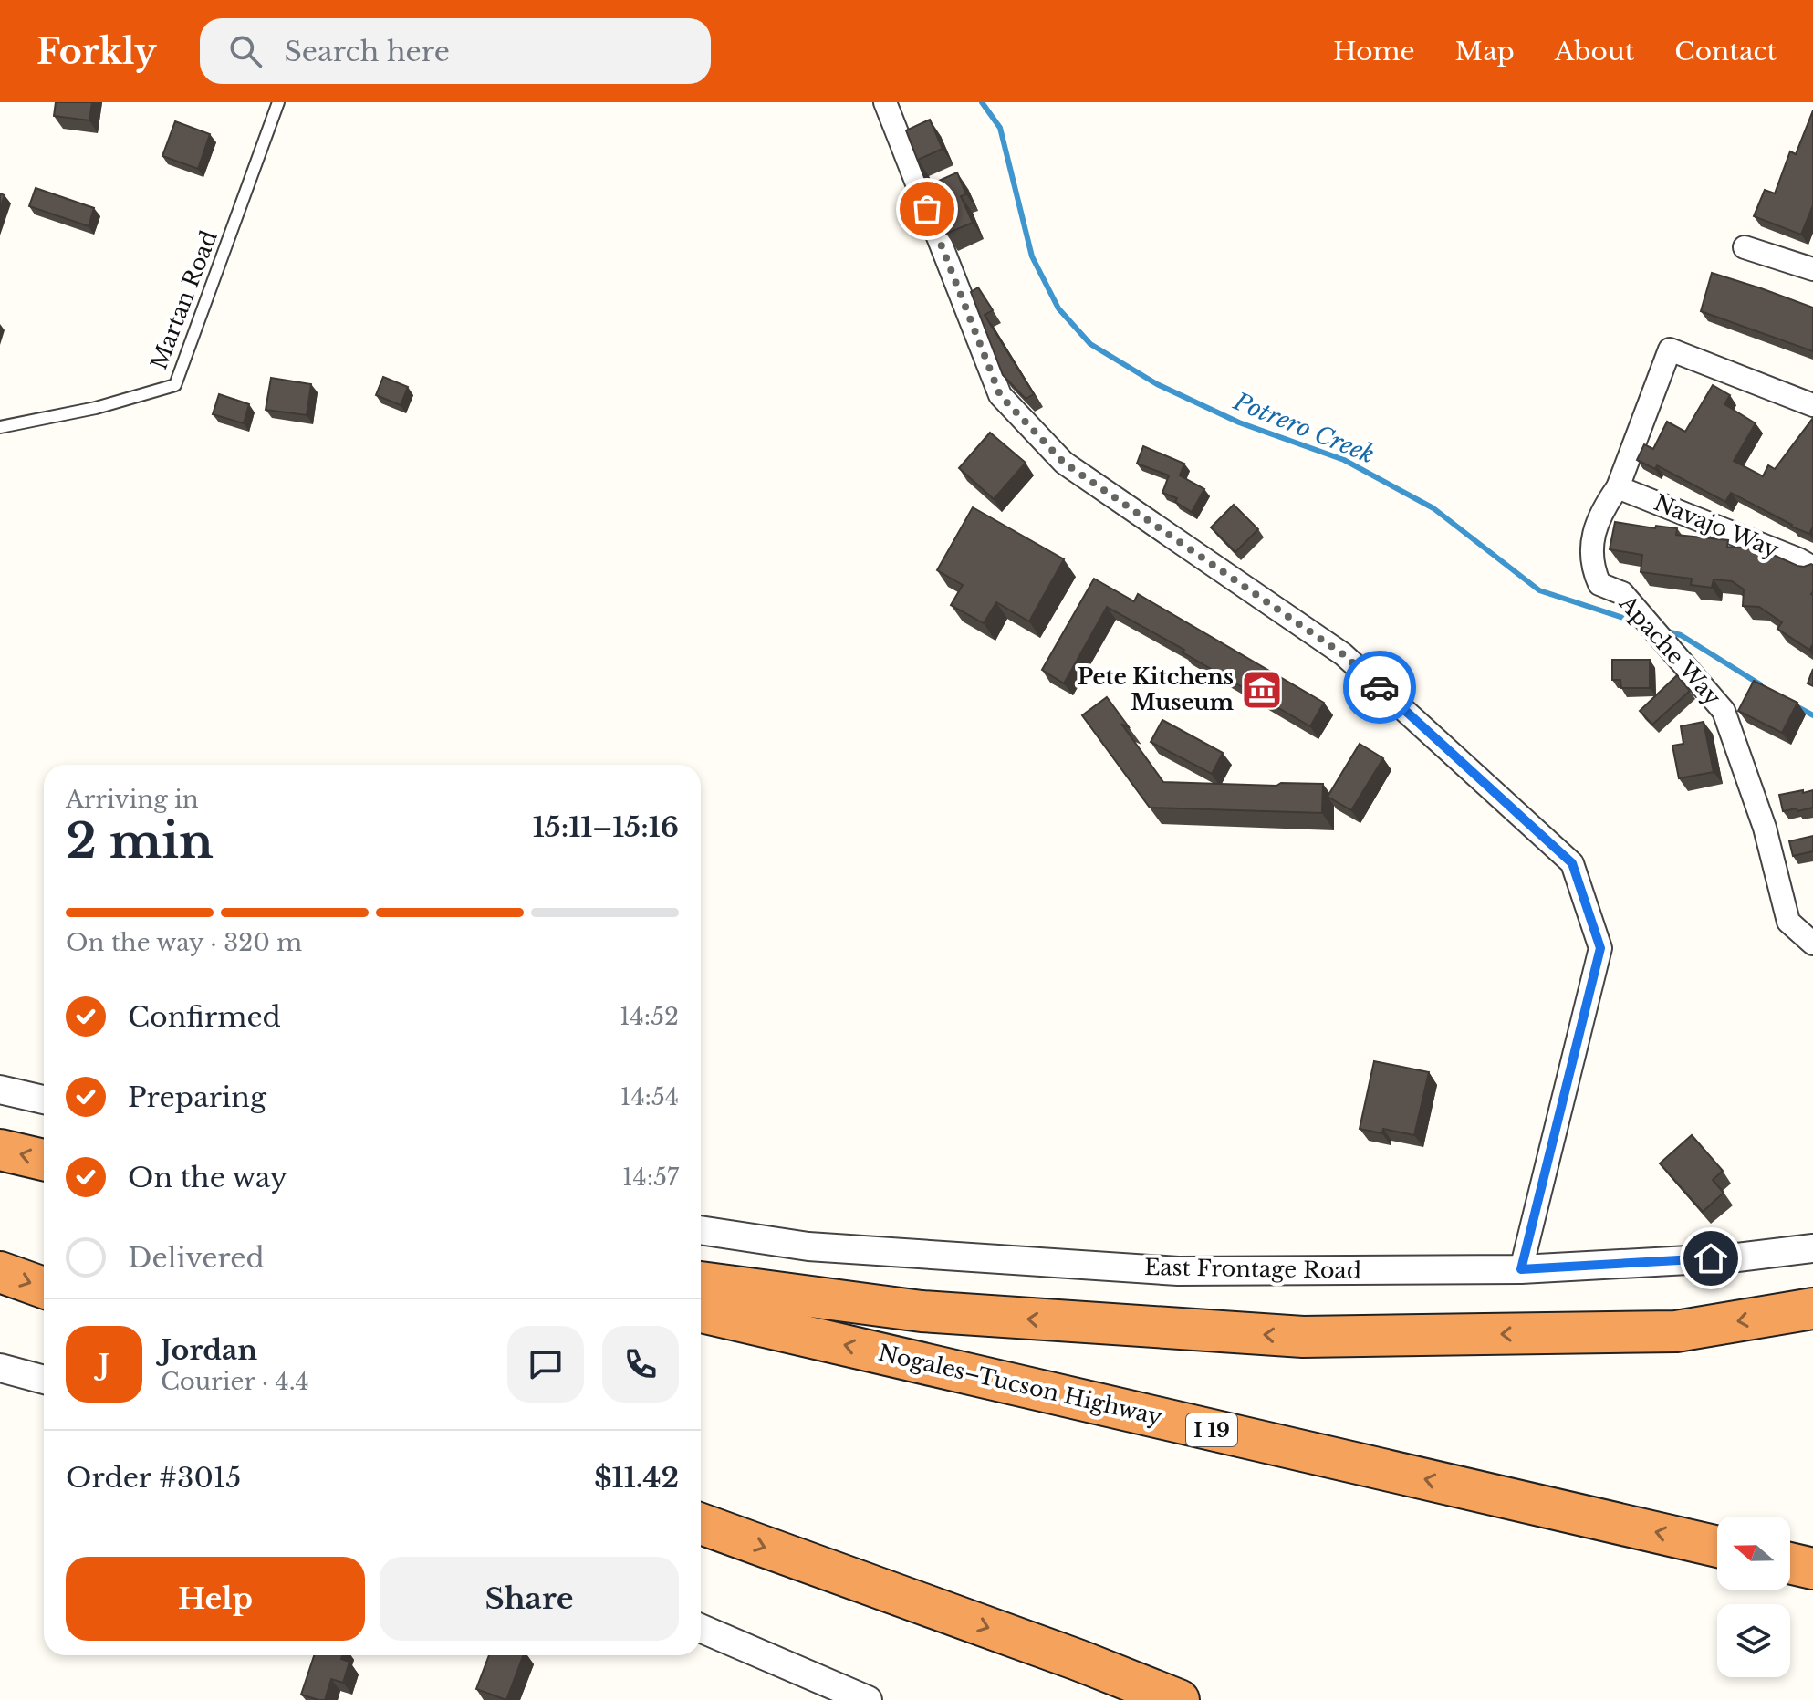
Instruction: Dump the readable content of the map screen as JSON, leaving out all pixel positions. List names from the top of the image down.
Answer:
{
  "streets": {
    "highway": ["Nogales–Tucson Highway", "I 19"],
    "street": ["Navajo Way", "Apache Way", "East Frontage Road"],
    "lane": ["Martan Road"]
  },
  "crossings": [
    ["Navajo Way", "Apache Way"]
  ],
  "water": ["Potrero Creek"],
  "places": {
    "museum": ["Pete Kitchens Museum"]
  },
  "north": "left",
  "page": {
    "header": "Forkly",
    "search": "Search here",
    "nav": [
      "Home",
      "Map",
      "About",
      "Contact"
    ],
    "heading": ["2 min", "Arriving in", "15:11–15:16"],
    "panel": [
      "Jordan",
      "Courier · 4.4",
      "Order #3015",
      "$11.42"
    ],
    "bar": "On the way · 320 m",
    "list": [
      ["Confirmed", "14:52"],
      ["Preparing", "14:54"],
      ["On the way", "14:57"],
      "Delivered"
    ],
    "round": "J",
    "buttons": ["Help", "Share"]
  }
}
